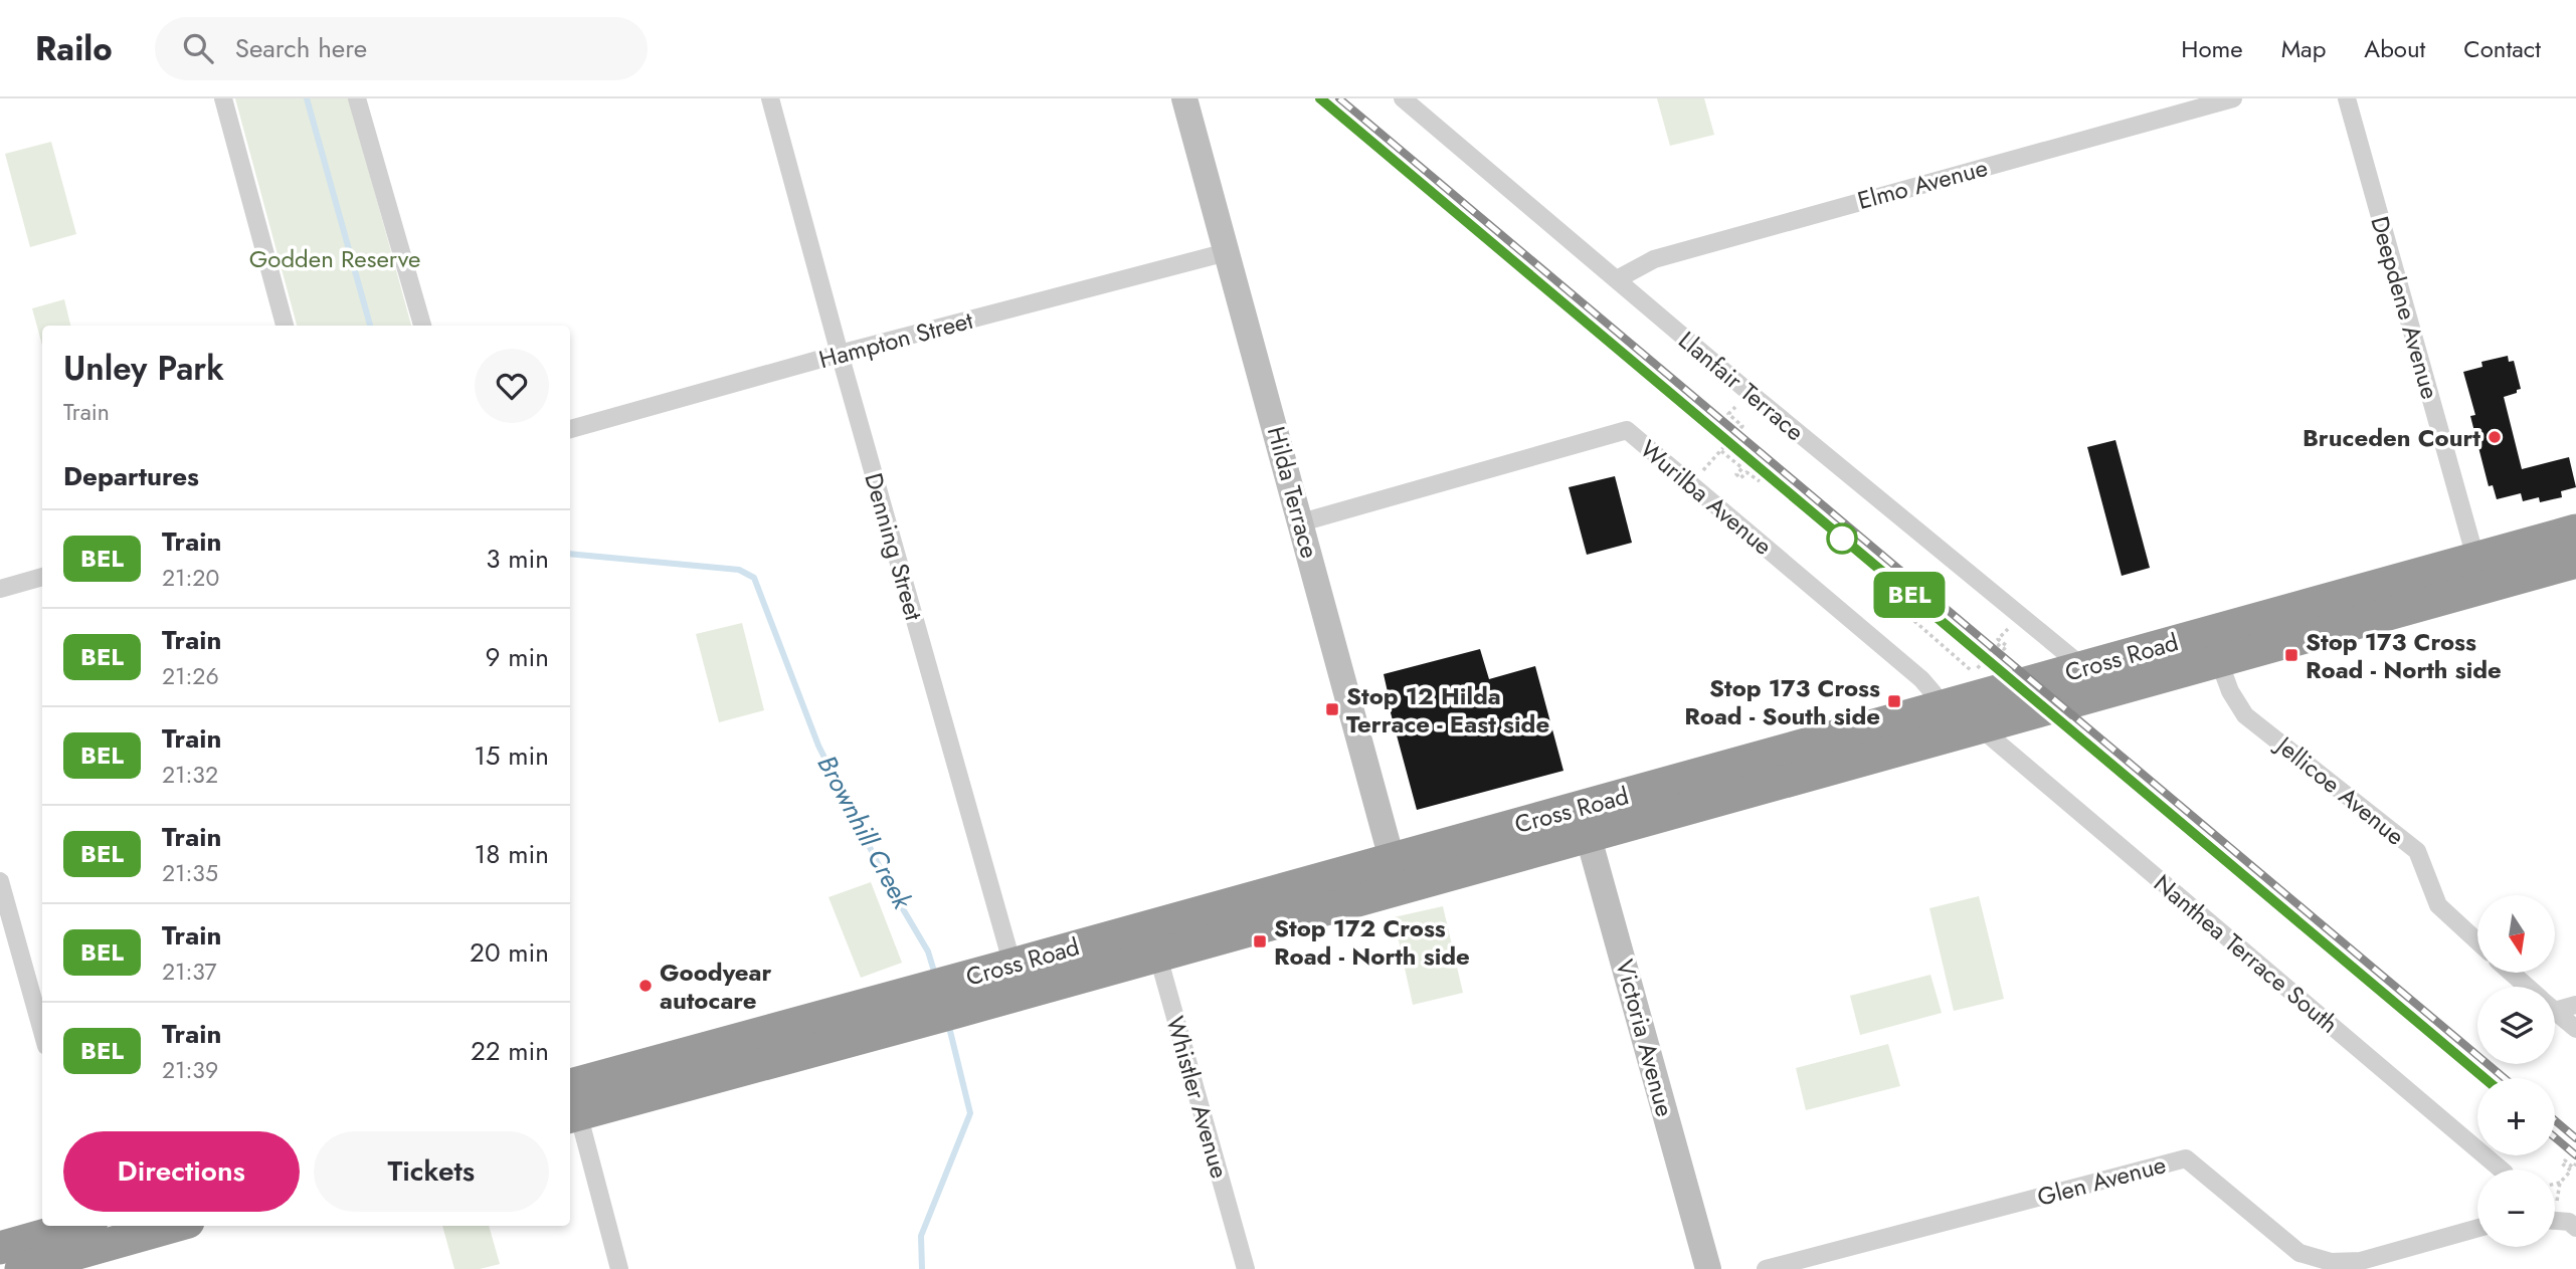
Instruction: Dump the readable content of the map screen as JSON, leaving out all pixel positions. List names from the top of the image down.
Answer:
{
  "streets": {
    "highway": ["Cross Road"],
    "street": [
      "Elmo Avenue",
      "Deepdene Avenue",
      "Hampton Street",
      "Llanfair Terrace",
      "Hilda Terrace",
      "Wurilba Avenue",
      "Denning Street",
      "Jellicoe Avenue",
      "Nanthea Terrace South",
      "Victoria Avenue",
      "Whistler Avenue",
      "Glen Avenue"
    ]
  },
  "crossings": [
    ["Elmo Avenue", "Llanfair Terrace"],
    ["Deepdene Avenue", "Cross Road"],
    ["Hampton Street", "Hilda Terrace"],
    ["Hampton Street", "Denning Street"],
    ["Llanfair Terrace", "Cross Road"],
    ["Hilda Terrace", "Wurilba Avenue"],
    ["Hilda Terrace", "Cross Road"],
    ["Wurilba Avenue", "Cross Road"],
    ["Denning Street", "Cross Road"],
    ["Cross Road", "Jellicoe Avenue"],
    ["Cross Road", "Nanthea Terrace South"],
    ["Cross Road", "Victoria Avenue"],
    ["Cross Road", "Whistler Avenue"]
  ],
  "water": ["Brownhill Creek"],
  "parks": ["Godden Reserve"],
  "places": {
    "other": ["Bruceden Court", "Goodyear autocare"],
    "transit": [
      "Stop 173 Cross Road - North side",
      "Stop 173 Cross Road - South side",
      "Stop 12 Hilda Terrace - East side",
      "Stop 172 Cross Road - North side"
    ]
  },
  "north": "bottom",
  "page": {
    "header": "Railo",
    "search": "Search here",
    "nav": [
      "Home",
      "Map",
      "About",
      "Contact"
    ],
    "on_map": "BEL",
    "heading": [
      ["Unley Park", "Train"],
      "Departures"
    ],
    "list": [
      {
        "mark": "BEL",
        "name": "Train",
        "note": "21:20",
        "value": "3 min"
      },
      {
        "mark": "BEL",
        "name": "Train",
        "note": "21:26",
        "value": "9 min"
      },
      {
        "mark": "BEL",
        "name": "Train",
        "note": "21:32",
        "value": "15 min"
      },
      {
        "mark": "BEL",
        "name": "Train",
        "note": "21:35",
        "value": "18 min"
      },
      {
        "mark": "BEL",
        "name": "Train",
        "note": "21:37",
        "value": "20 min"
      },
      {
        "mark": "BEL",
        "name": "Train",
        "note": "21:39",
        "value": "22 min"
      }
    ],
    "map_buttons": ["+", "−"],
    "buttons": ["Directions", "Tickets"]
  }
}
